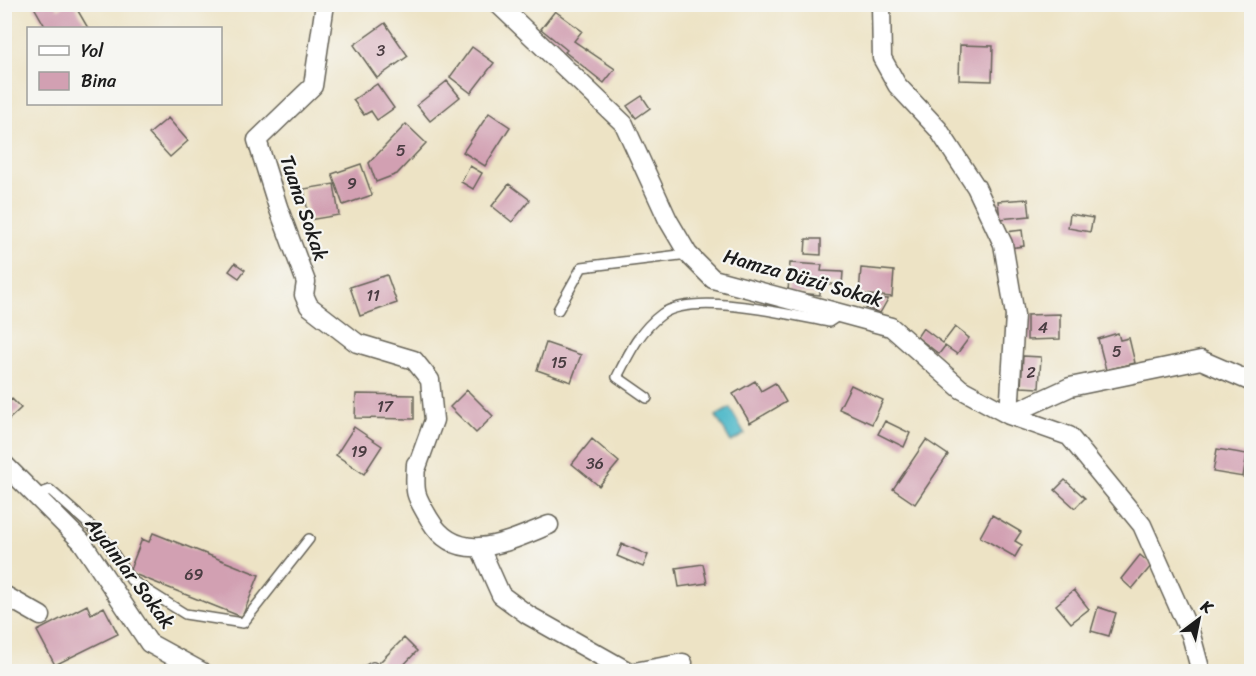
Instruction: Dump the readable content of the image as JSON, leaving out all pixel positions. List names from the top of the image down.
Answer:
{
  "streets": {
    "street": ["Tuana Sokak", "Hamza Düzü Sokak", "Aydınlar Sokak"]
  },
  "house_numbers": [
    "3",
    "5",
    "9",
    "11",
    "4",
    "5",
    "15",
    "2",
    "17",
    "19",
    "36",
    "69"
  ],
  "legend": ["Yol", "Bina"],
  "north": "top right"
}
